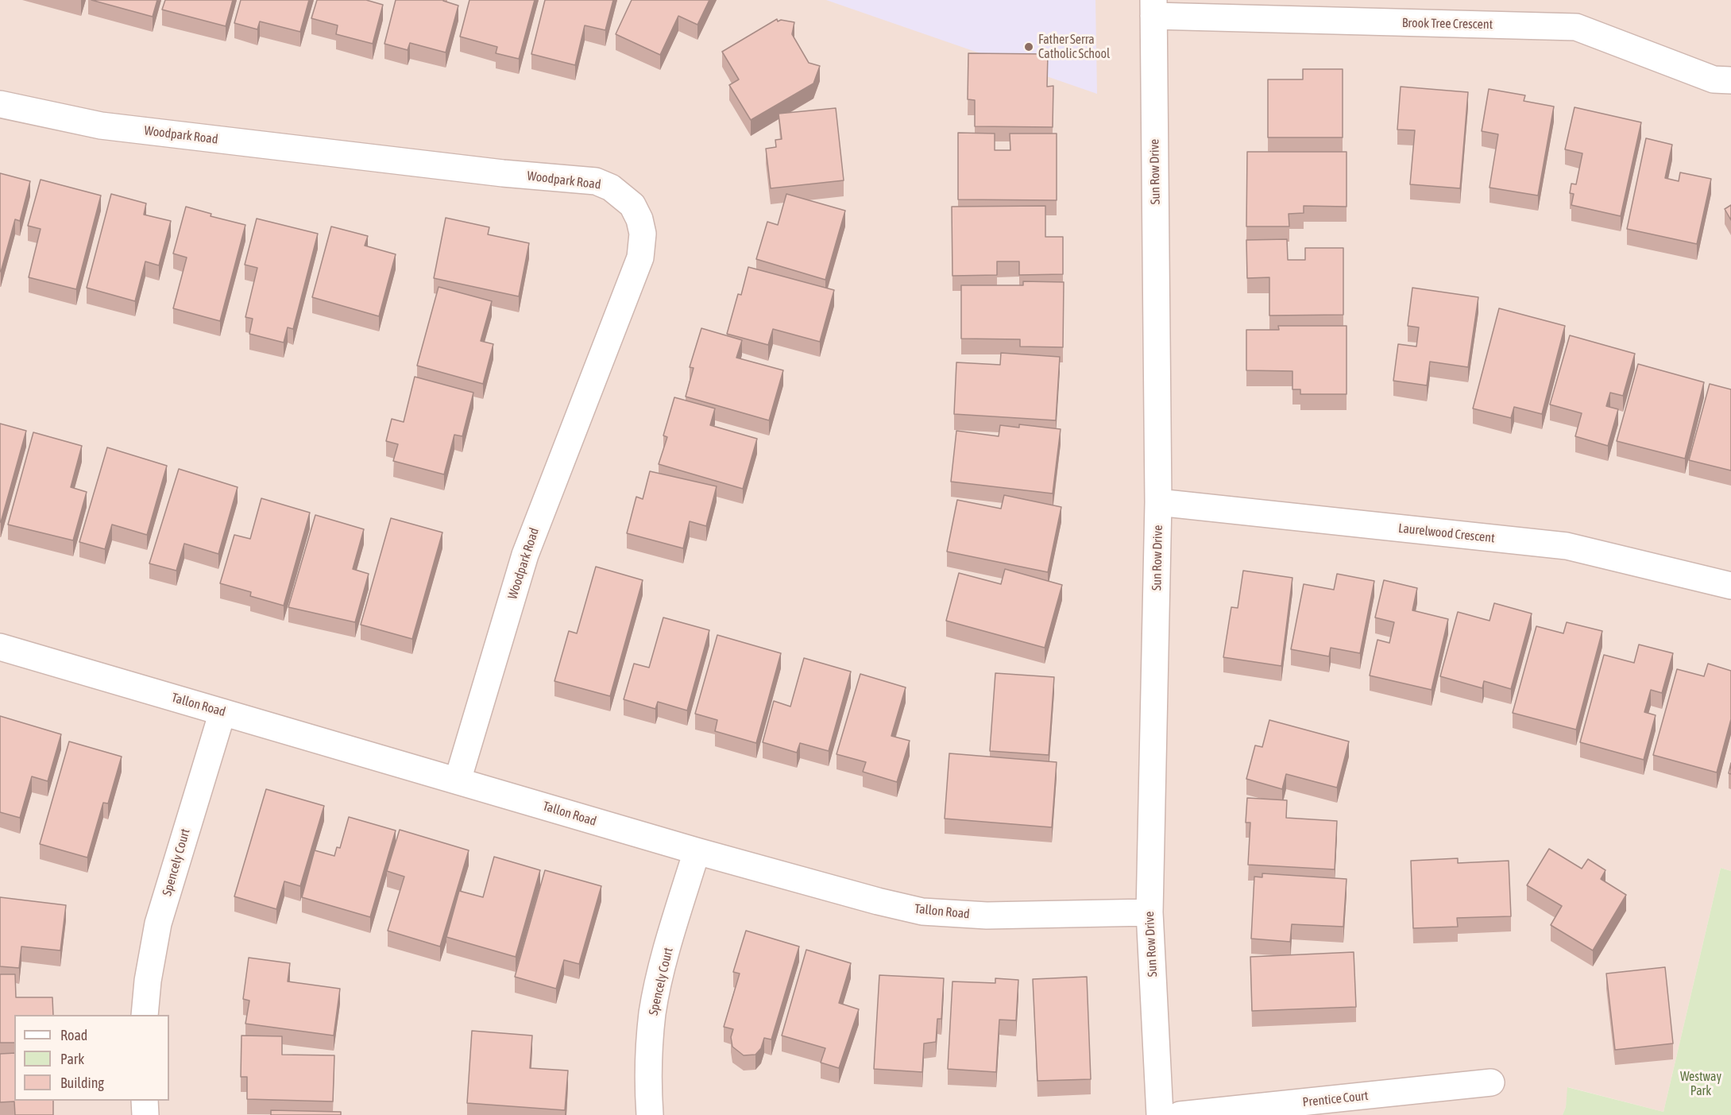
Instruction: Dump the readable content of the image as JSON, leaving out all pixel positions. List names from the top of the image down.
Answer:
{
  "streets": {
    "street": [
      "Brook Tree Crescent",
      "Woodpark Road",
      "Sun Row Drive",
      "Laurelwood Crescent",
      "Tallon Road",
      "Spencely Court",
      "Prentice Court"
    ]
  },
  "crossings": [
    ["Brook Tree Crescent", "Sun Row Drive"],
    ["Woodpark Road", "Tallon Road"],
    ["Sun Row Drive", "Laurelwood Crescent"],
    ["Sun Row Drive", "Tallon Road"],
    ["Tallon Road", "Spencely Court"]
  ],
  "parks": ["Westway Park"],
  "places": ["Father Serra Catholic School"],
  "legend": ["Road", "Park", "Building"]
}
